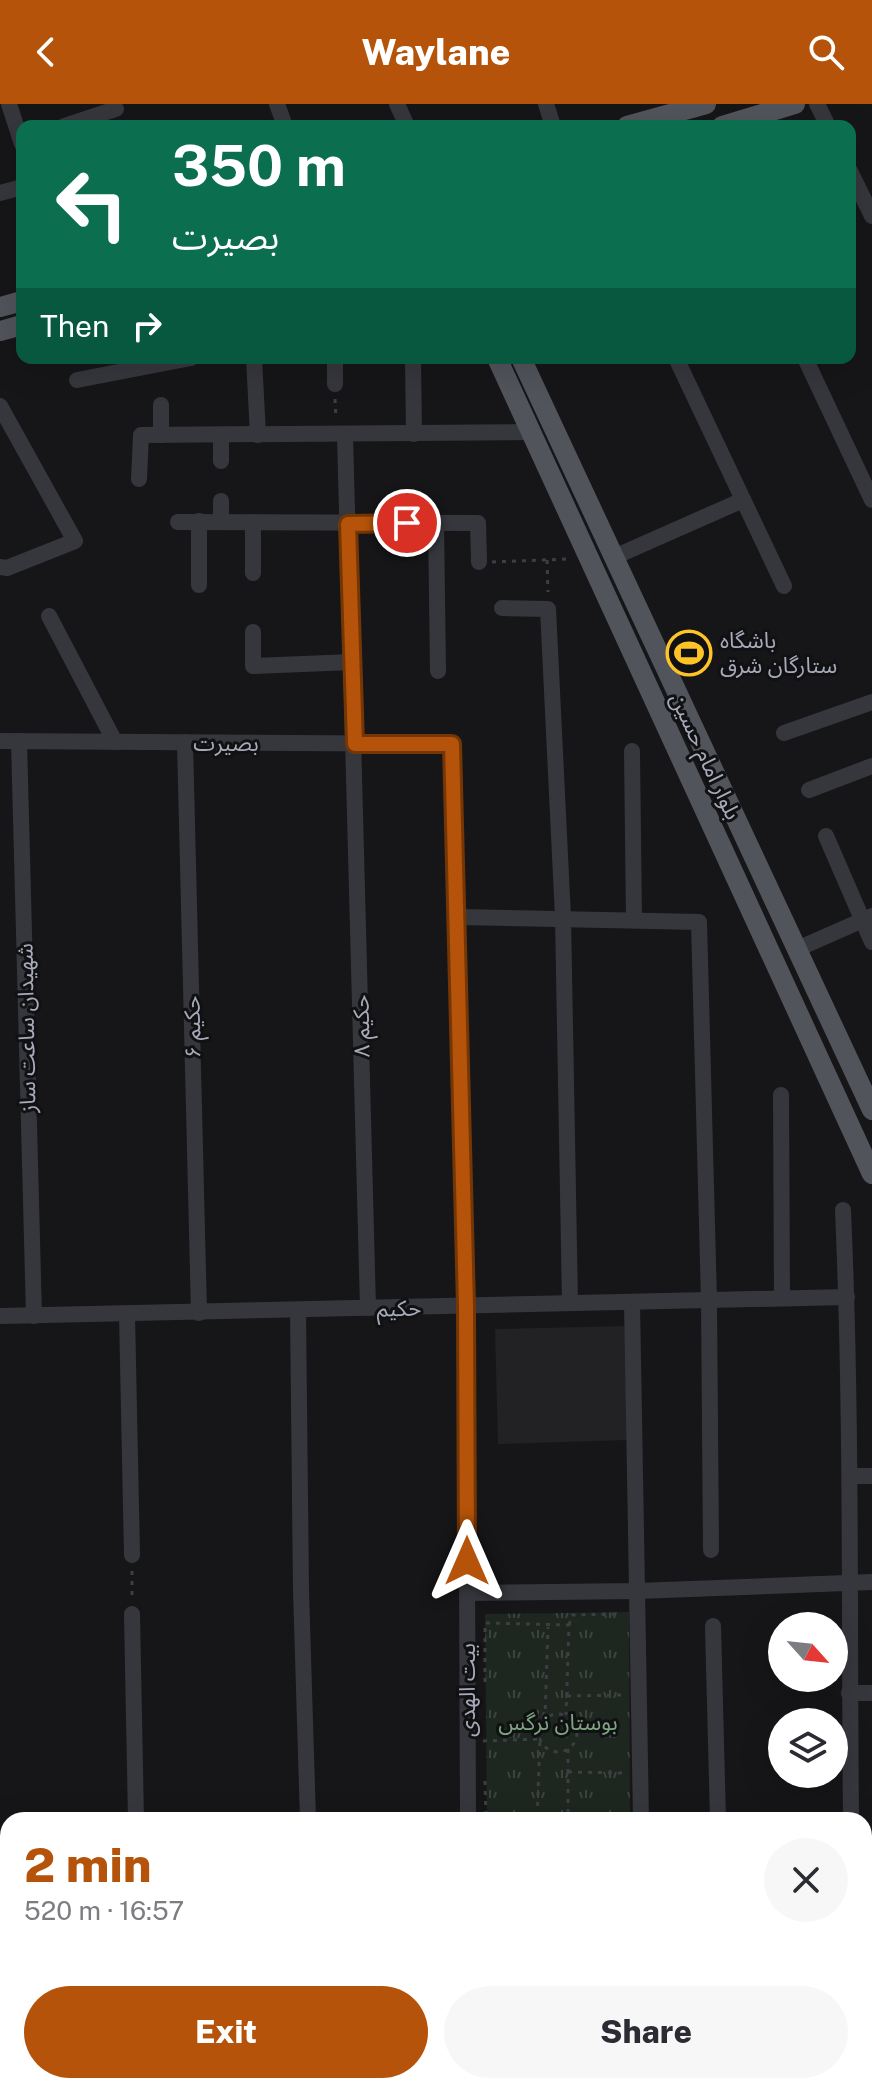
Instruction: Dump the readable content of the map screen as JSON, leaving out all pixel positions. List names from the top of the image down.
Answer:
{
  "streets": {
    "main road": ["بلوار امام حسین"],
    "street": [
      "بصیرت",
      "حکیم ۸",
      "حکیم ۶",
      "شهیدان ساعت ساز",
      "حکیم",
      "بیت الهدی"
    ]
  },
  "crossings": [
    ["بصیرت", "حکیم ۸"],
    ["بصیرت", "حکیم ۶"],
    ["بصیرت", "شهیدان ساعت ساز"],
    ["بصیرت", "بیت الهدی"],
    ["حکیم ۸", "حکیم"],
    ["حکیم ۶", "حکیم"],
    ["شهیدان ساعت ساز", "حکیم"],
    ["حکیم", "بیت الهدی"]
  ],
  "parks": ["بوستان نرگس"],
  "places": {
    "sports": ["باشگاه ستارگان شرق"]
  },
  "north": "bottom right",
  "page": {
    "header": "Waylane",
    "turn": ["350 m", "بصیرت"],
    "then": "Then",
    "heading": ["2 min", "520 m · 16:57"],
    "buttons": ["Exit", "Share"]
  }
}
